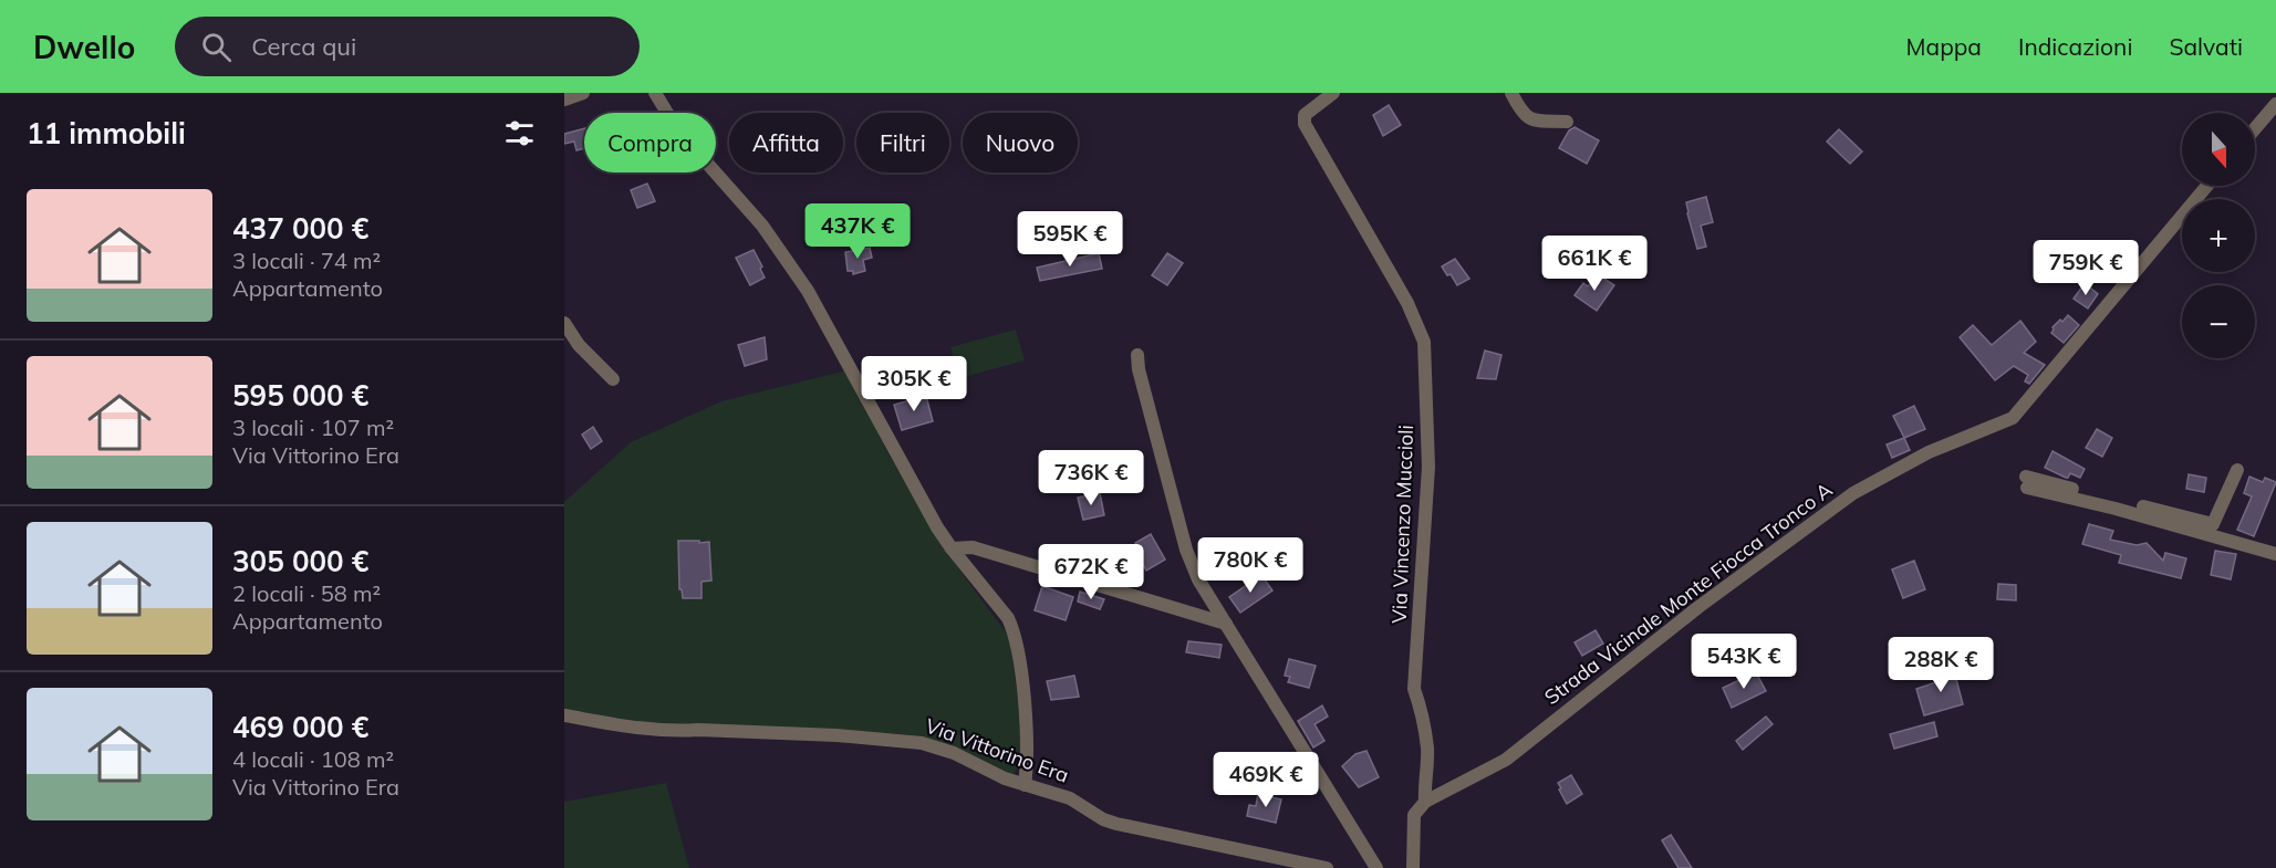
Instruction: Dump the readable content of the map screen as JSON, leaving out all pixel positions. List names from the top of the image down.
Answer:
{
  "streets": {
    "street": ["Via Vincenzo Muccioli", "Strada Vicinale Monte Fiocca Tronco A", "Via Vittorino Era"]
  },
  "crossings": [
    ["Via Vincenzo Muccioli", "Strada Vicinale Monte Fiocca Tronco A"]
  ],
  "north": "bottom",
  "page": {
    "header": "Dwello",
    "search": "Cerca qui",
    "nav": ["Mappa", "Indicazioni", "Salvati"],
    "heading": "11 immobili",
    "map_buttons": ["+", "−"],
    "chip": [
      "Compra",
      "Affitta",
      "Filtri",
      "Nuovo"
    ],
    "list": [
      {
        "name": "437 000 €",
        "note": "3 locali · 74 m² · Appartamento"
      },
      {
        "name": "595 000 €",
        "note": "3 locali · 107 m² · Via Vittorino Era"
      },
      {
        "name": "305 000 €",
        "note": "2 locali · 58 m² · Appartamento"
      },
      {
        "name": "469 000 €",
        "note": "4 locali · 108 m² · Via Vittorino Era"
      }
    ],
    "price": [
      "437K €",
      "595K €",
      "661K €",
      "759K €",
      "305K €",
      "736K €",
      "780K €",
      "672K €",
      "543K €",
      "288K €",
      "469K €"
    ]
  }
}
